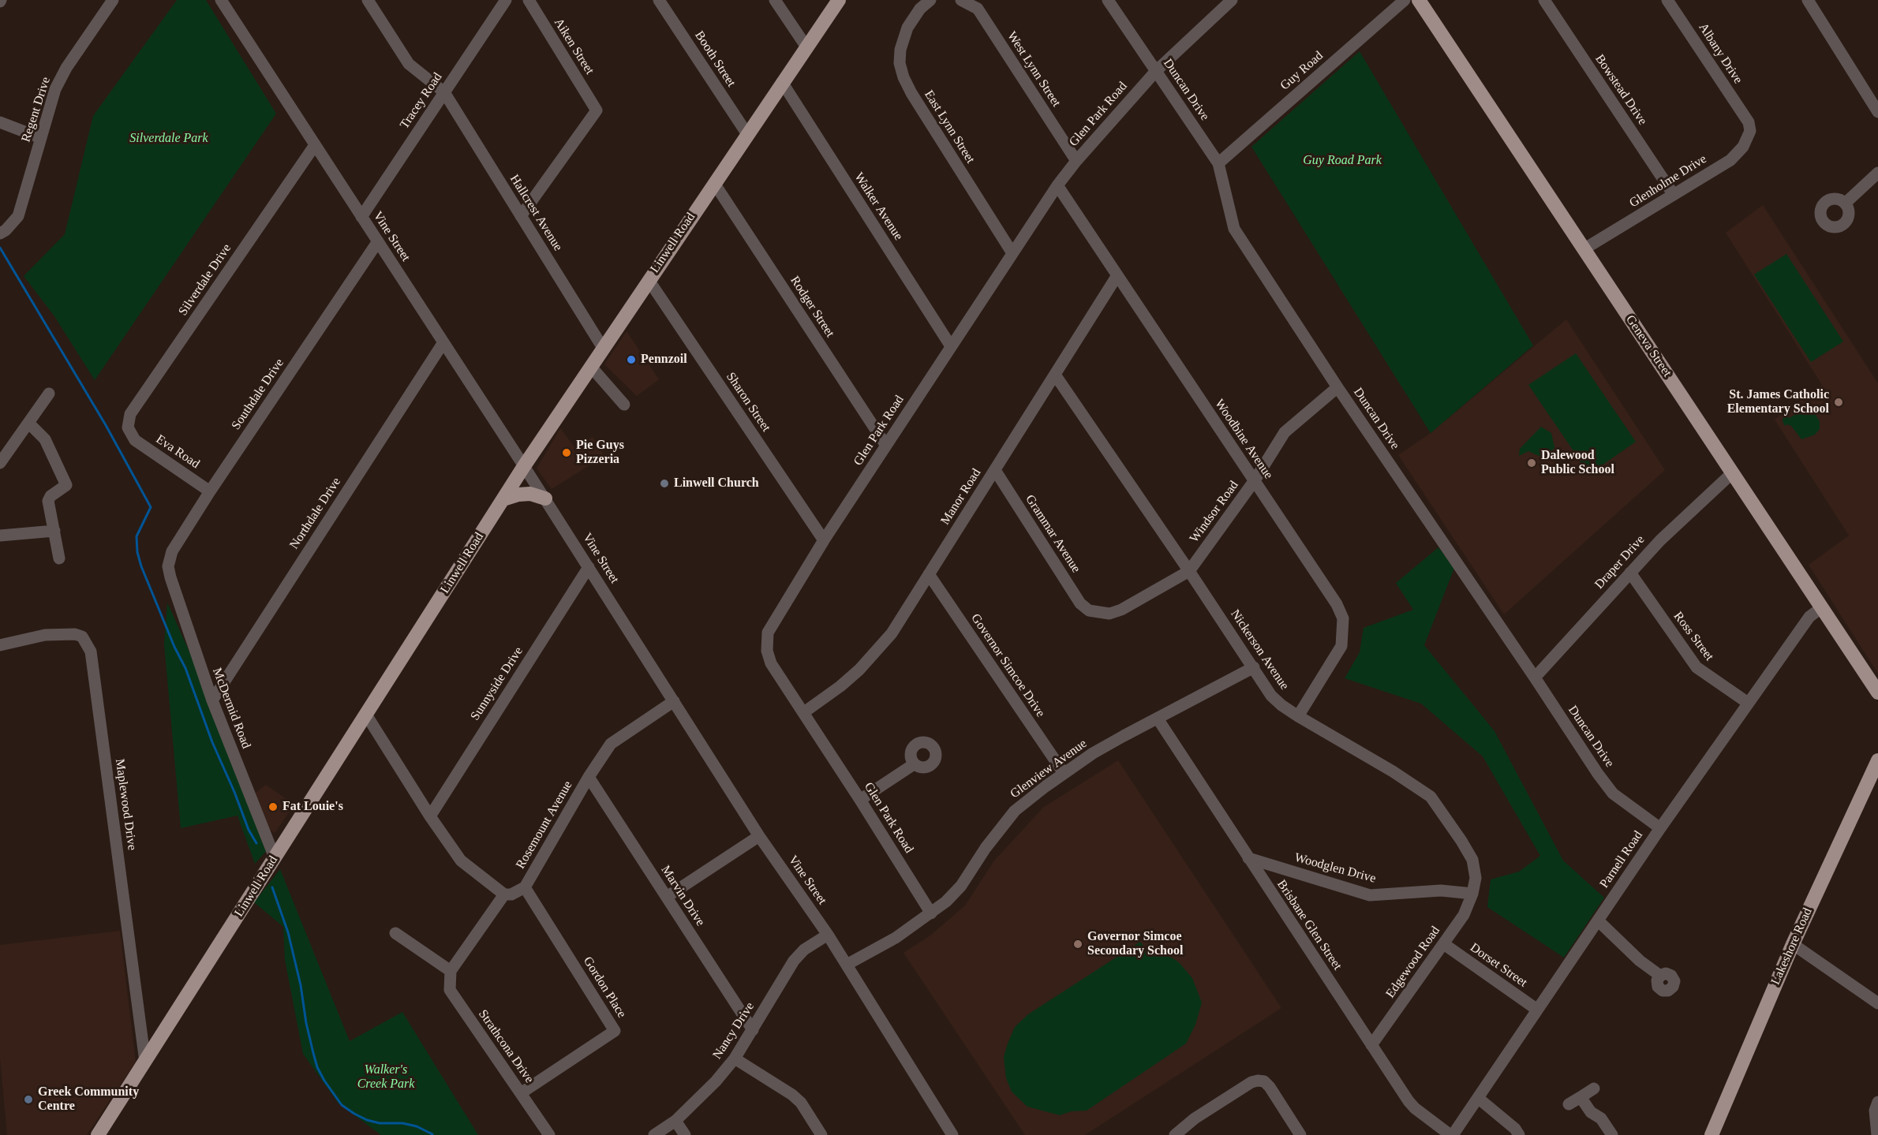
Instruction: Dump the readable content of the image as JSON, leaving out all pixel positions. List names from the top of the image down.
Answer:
{
  "streets": {
    "main road": ["Linwell Road", "Geneva Street", "Lakeshore Road"],
    "street": [
      "Aiken Street",
      "Albany Drive",
      "Booth Street",
      "West Lynn Street",
      "Guy Road",
      "Duncan Drive",
      "Bowstead Drive",
      "Tracey Road",
      "Regent Drive",
      "Glen Park Road",
      "East Lynn Street",
      "Glenholme Drive",
      "Walker Avenue",
      "Hallcrest Avenue",
      "Vine Street",
      "Silverdale Drive",
      "Rodger Street",
      "Southdale Drive",
      "Sharon Street",
      "Woodbine Avenue",
      "Eva Road",
      "Manor Road",
      "Windsor Road",
      "Northdale Drive",
      "Grammar Avenue",
      "Draper Drive",
      "Ross Street",
      "Nickerson Avenue",
      "Governor Simcoe Drive",
      "Sunnyside Drive",
      "McDermid Road",
      "Glenview Avenue",
      "Maplewood Drive",
      "Rosemount Avenue",
      "Parnell Road",
      "Woodglen Drive",
      "Marvin Drive",
      "Brisbane Glen Street",
      "Edgewood Road",
      "Dorset Street",
      "Gordon Place",
      "Nancy Drive",
      "Strathcona Drive"
    ]
  },
  "crossings": [
    ["Aiken Street", "Hallcrest Avenue"],
    ["Albany Drive", "Glenholme Drive"],
    ["Booth Street", "Linwell Road"],
    ["West Lynn Street", "Glen Park Road"],
    ["Guy Road", "Duncan Drive"],
    ["Duncan Drive", "Glen Park Road"],
    ["Duncan Drive", "Windsor Road"],
    ["Duncan Drive", "Draper Drive"],
    ["Duncan Drive", "Parnell Road"],
    ["Bowstead Drive", "Glenholme Drive"],
    ["Tracey Road", "Hallcrest Avenue"],
    ["Tracey Road", "Vine Street"],
    ["Glen Park Road", "East Lynn Street"],
    ["Glen Park Road", "Walker Avenue"],
    ["Glen Park Road", "Rodger Street"],
    ["Glen Park Road", "Sharon Street"],
    ["Glen Park Road", "Woodbine Avenue"],
    ["Glen Park Road", "Manor Road"],
    ["Glen Park Road", "Glenview Avenue"],
    ["Glenholme Drive", "Geneva Street"],
    ["Walker Avenue", "Linwell Road"],
    ["Hallcrest Avenue", "Linwell Road"],
    ["Vine Street", "Linwell Road"],
    ["Vine Street", "Silverdale Drive"],
    ["Vine Street", "Southdale Drive"],
    ["Vine Street", "Northdale Drive"],
    ["Vine Street", "Sunnyside Drive"],
    ["Vine Street", "Glenview Avenue"],
    ["Vine Street", "Rosemount Avenue"],
    ["Vine Street", "Nancy Drive"],
    ["Linwell Road", "Rodger Street"],
    ["Linwell Road", "Sharon Street"],
    ["Linwell Road", "McDermid Road"],
    ["Linwell Road", "Maplewood Drive"],
    ["Silverdale Drive", "Eva Road"],
    ["Geneva Street", "Draper Drive"],
    ["Geneva Street", "Parnell Road"],
    ["Southdale Drive", "Eva Road"],
    ["Southdale Drive", "McDermid Road"],
    ["Woodbine Avenue", "Manor Road"],
    ["Woodbine Avenue", "Windsor Road"],
    ["Woodbine Avenue", "Nickerson Avenue"],
    ["Manor Road", "Grammar Avenue"],
    ["Manor Road", "Nickerson Avenue"],
    ["Manor Road", "Governor Simcoe Drive"],
    ["Windsor Road", "Grammar Avenue"],
    ["Windsor Road", "Nickerson Avenue"],
    ["Northdale Drive", "McDermid Road"],
    ["Draper Drive", "Ross Street"],
    ["Ross Street", "Parnell Road"],
    ["Nickerson Avenue", "Glenview Avenue"],
    ["Nickerson Avenue", "Woodglen Drive"],
    ["Nickerson Avenue", "Edgewood Road"],
    ["Governor Simcoe Drive", "Glenview Avenue"],
    ["Glenview Avenue", "Brisbane Glen Street"],
    ["Rosemount Avenue", "Marvin Drive"],
    ["Rosemount Avenue", "Gordon Place"],
    ["Parnell Road", "Brisbane Glen Street"],
    ["Parnell Road", "Dorset Street"],
    ["Woodglen Drive", "Brisbane Glen Street"],
    ["Woodglen Drive", "Edgewood Road"],
    ["Marvin Drive", "Nancy Drive"],
    ["Brisbane Glen Street", "Edgewood Road"],
    ["Edgewood Road", "Dorset Street"],
    ["Gordon Place", "Strathcona Drive"]
  ],
  "parks": ["Silverdale Park", "Guy Road Park", "Walker's Creek Park"],
  "places": [
    "Pennzoil",
    "St. James Catholic Elementary School",
    "Pie Guys Pizzeria",
    "Dalewood Public School",
    "Linwell Church",
    "Fat Louie's",
    "Governor Simcoe Secondary School",
    "Greek Community Centre"
  ]
}
